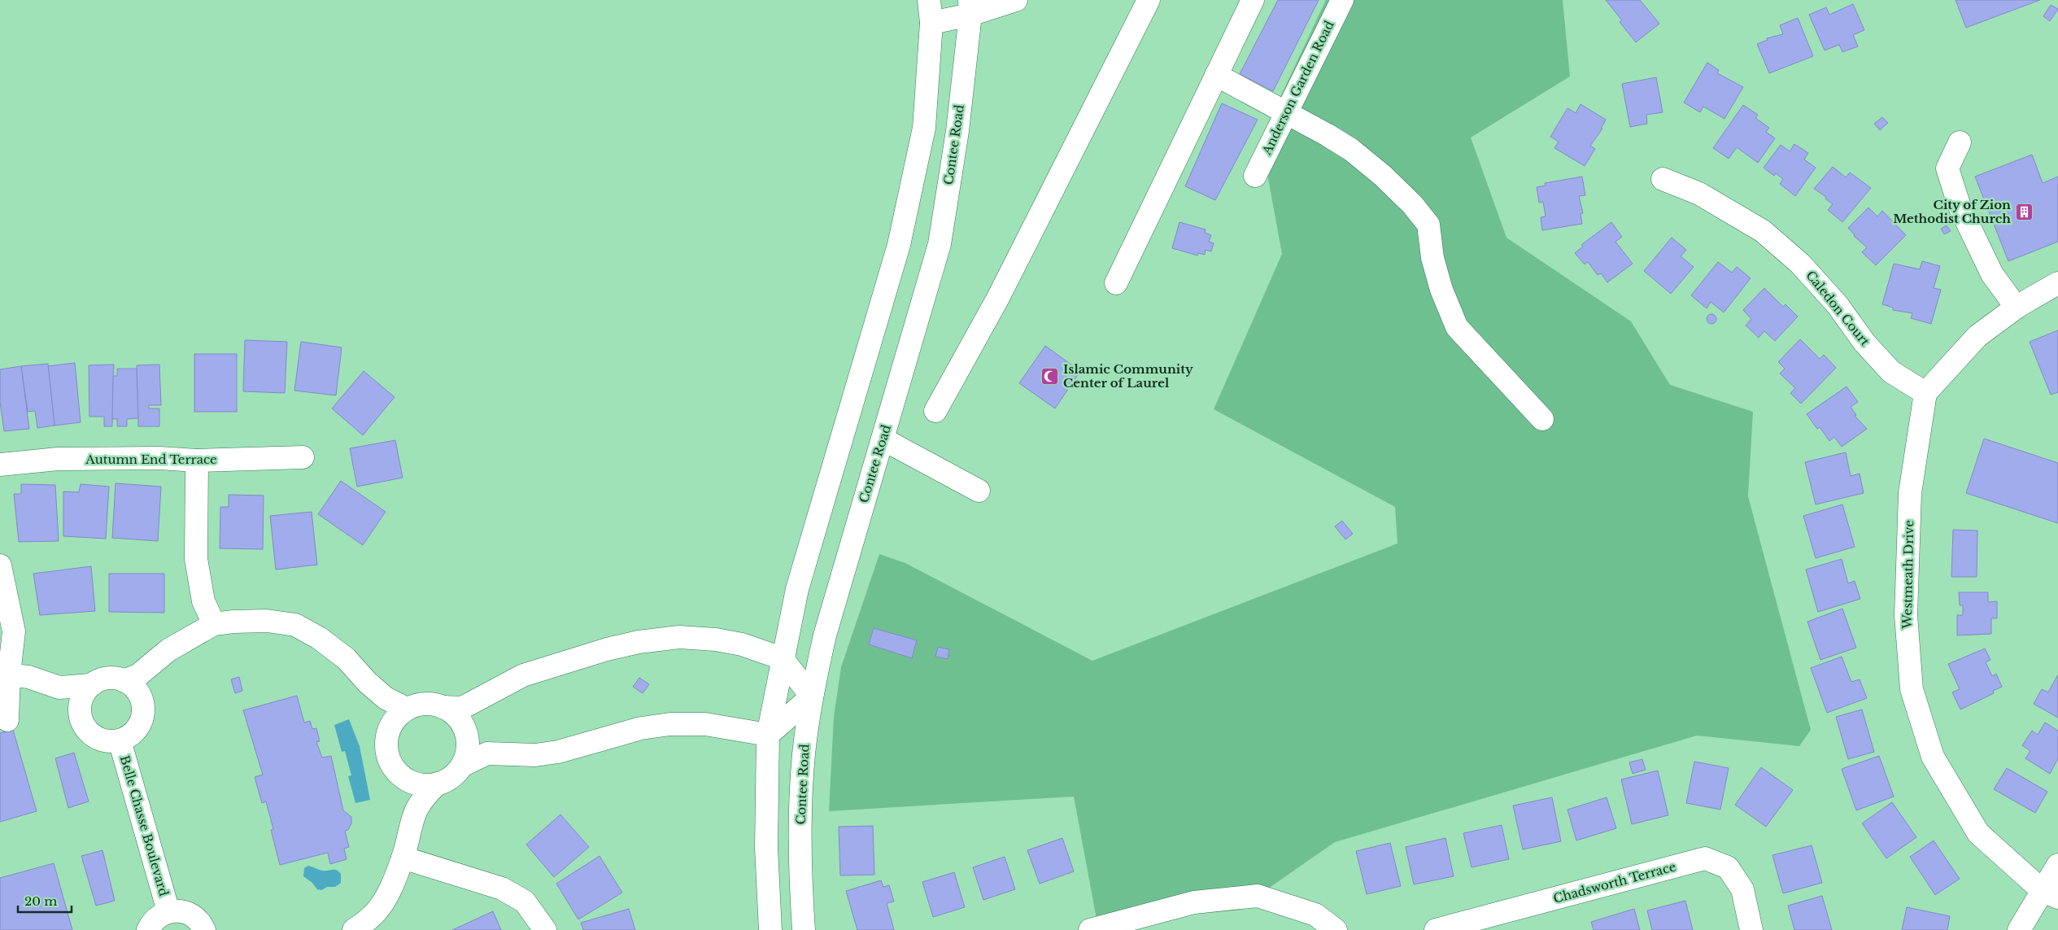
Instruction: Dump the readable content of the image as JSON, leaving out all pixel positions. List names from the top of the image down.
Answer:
{
  "streets": {
    "street": [
      "Anderson Garden Road",
      "Contee Road",
      "Caledon Court",
      "Autumn End Terrace",
      "Westmeath Drive",
      "Belle Chasse Boulevard",
      "Chadsworth Terrace"
    ]
  },
  "crossings": [
    ["Caledon Court", "Westmeath Drive"]
  ],
  "places": {
    "building": ["City of Zion Methodist Church"],
    "mosque": ["Islamic Community Center of Laurel"]
  },
  "scale_bar": "20 m"
}
